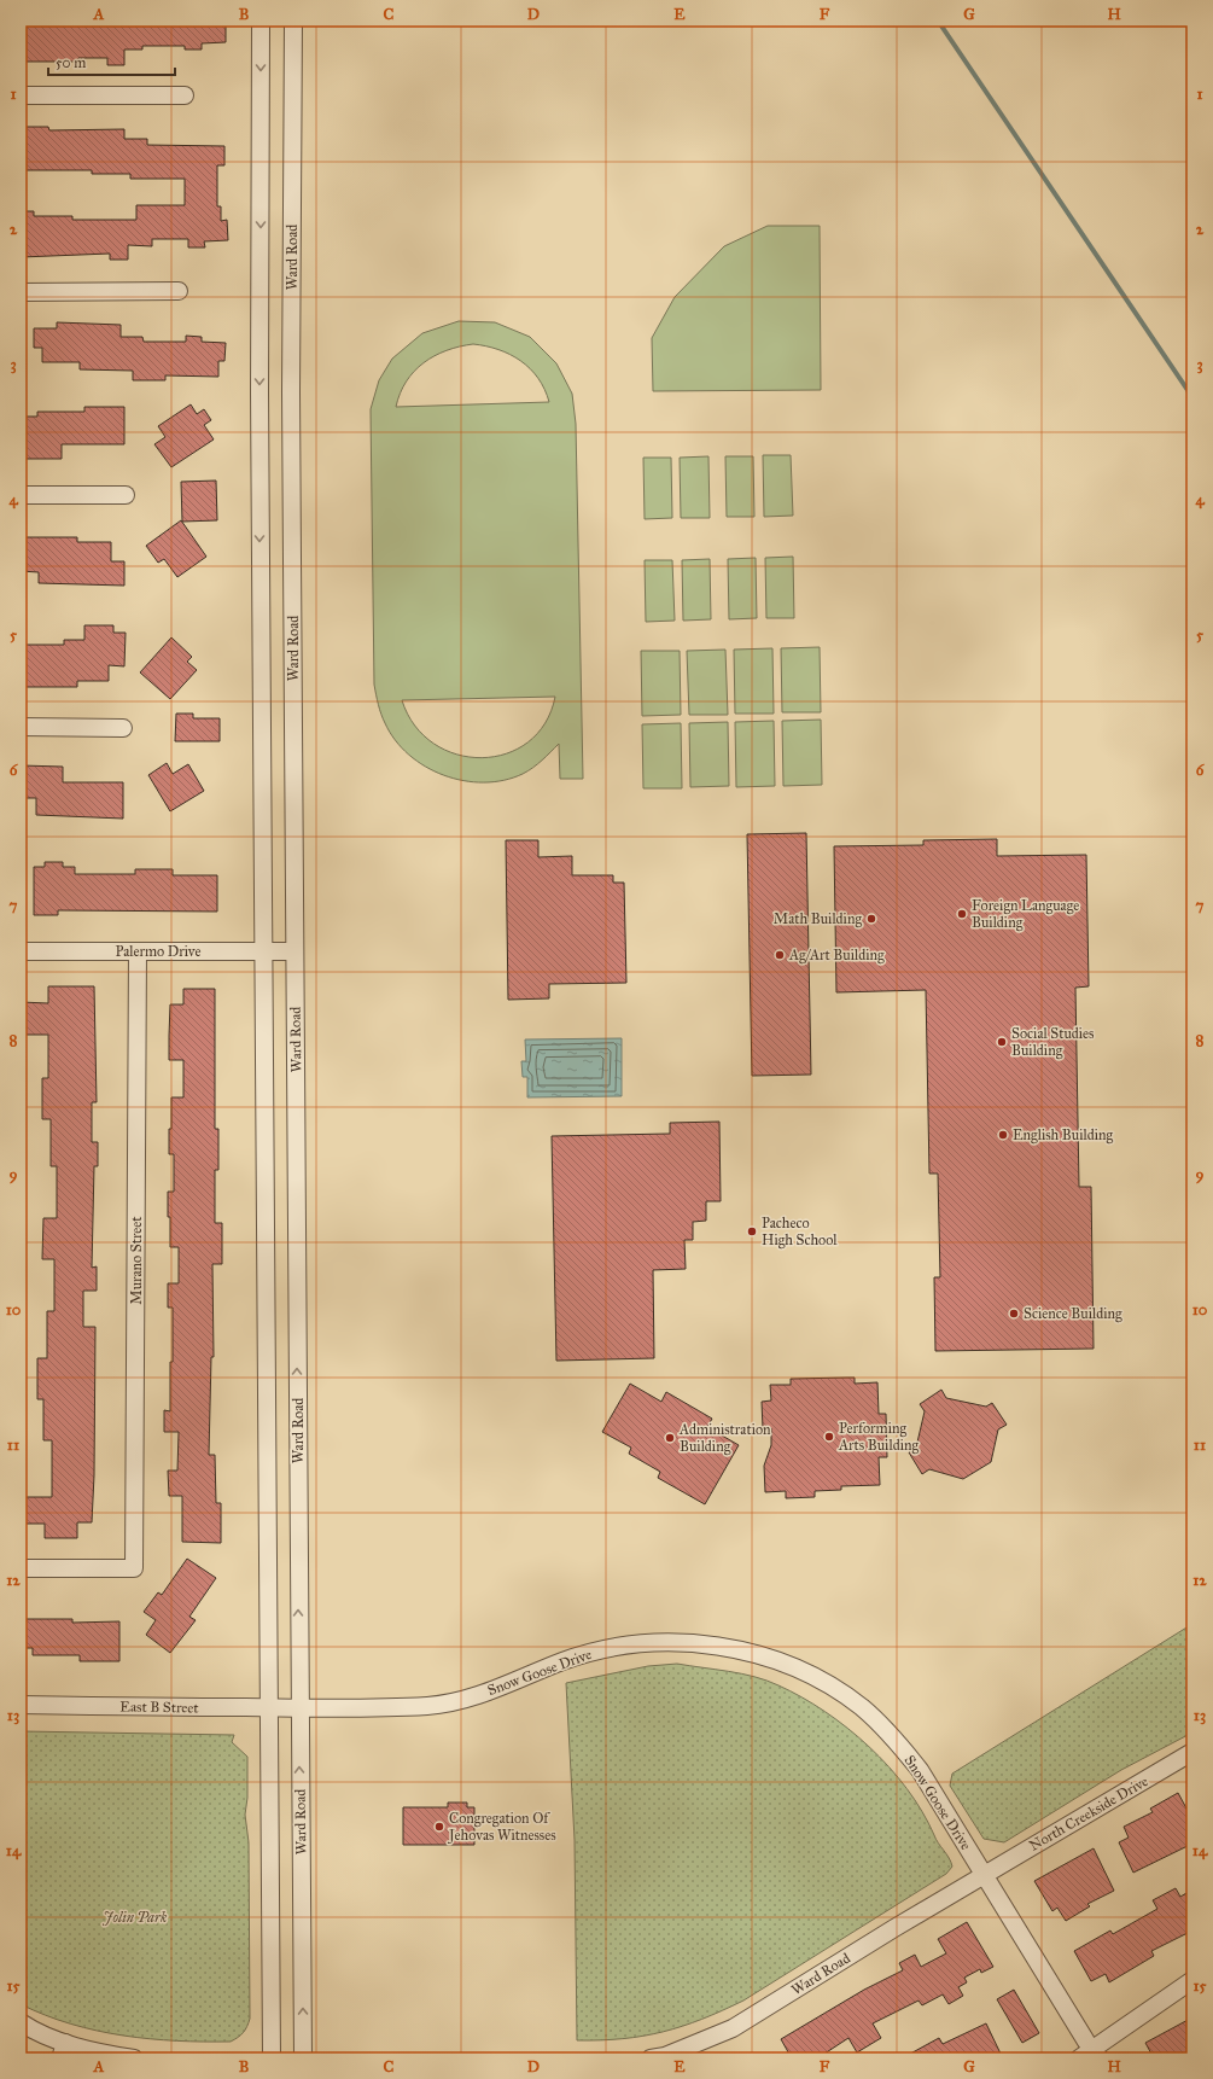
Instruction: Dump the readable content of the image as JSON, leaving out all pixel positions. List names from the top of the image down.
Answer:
{
  "streets": {
    "street": [
      "Ward Road",
      "Palermo Drive",
      "Murano Street",
      "Snow Goose Drive",
      "East B Street",
      "North Creekside Drive"
    ]
  },
  "crossings": [
    ["Ward Road", "Palermo Drive"],
    ["Ward Road", "Snow Goose Drive"],
    ["Ward Road", "East B Street"],
    ["Ward Road", "North Creekside Drive"],
    ["Palermo Drive", "Murano Street"],
    ["Snow Goose Drive", "East B Street"],
    ["Snow Goose Drive", "North Creekside Drive"]
  ],
  "parks": ["Jolin Park"],
  "places": [
    "Foreign Language Building",
    "Math Building",
    "Ag/Art Building",
    "Social Studies Building",
    "English Building",
    "Pacheco High School",
    "Science Building",
    "Performing Arts Building",
    "Administration Building",
    "Congregation Of Jehovas Witnesses"
  ],
  "scale_bar": "50 m",
  "grid": {
    "columns": [
      "A",
      "B",
      "C",
      "D",
      "E",
      "F",
      "G",
      "H"
    ],
    "rows": [
      "1",
      "2",
      "3",
      "4",
      "5",
      "6",
      "7",
      "8",
      "9",
      "10",
      "11",
      "12",
      "13",
      "14",
      "15"
    ]
  }
}
